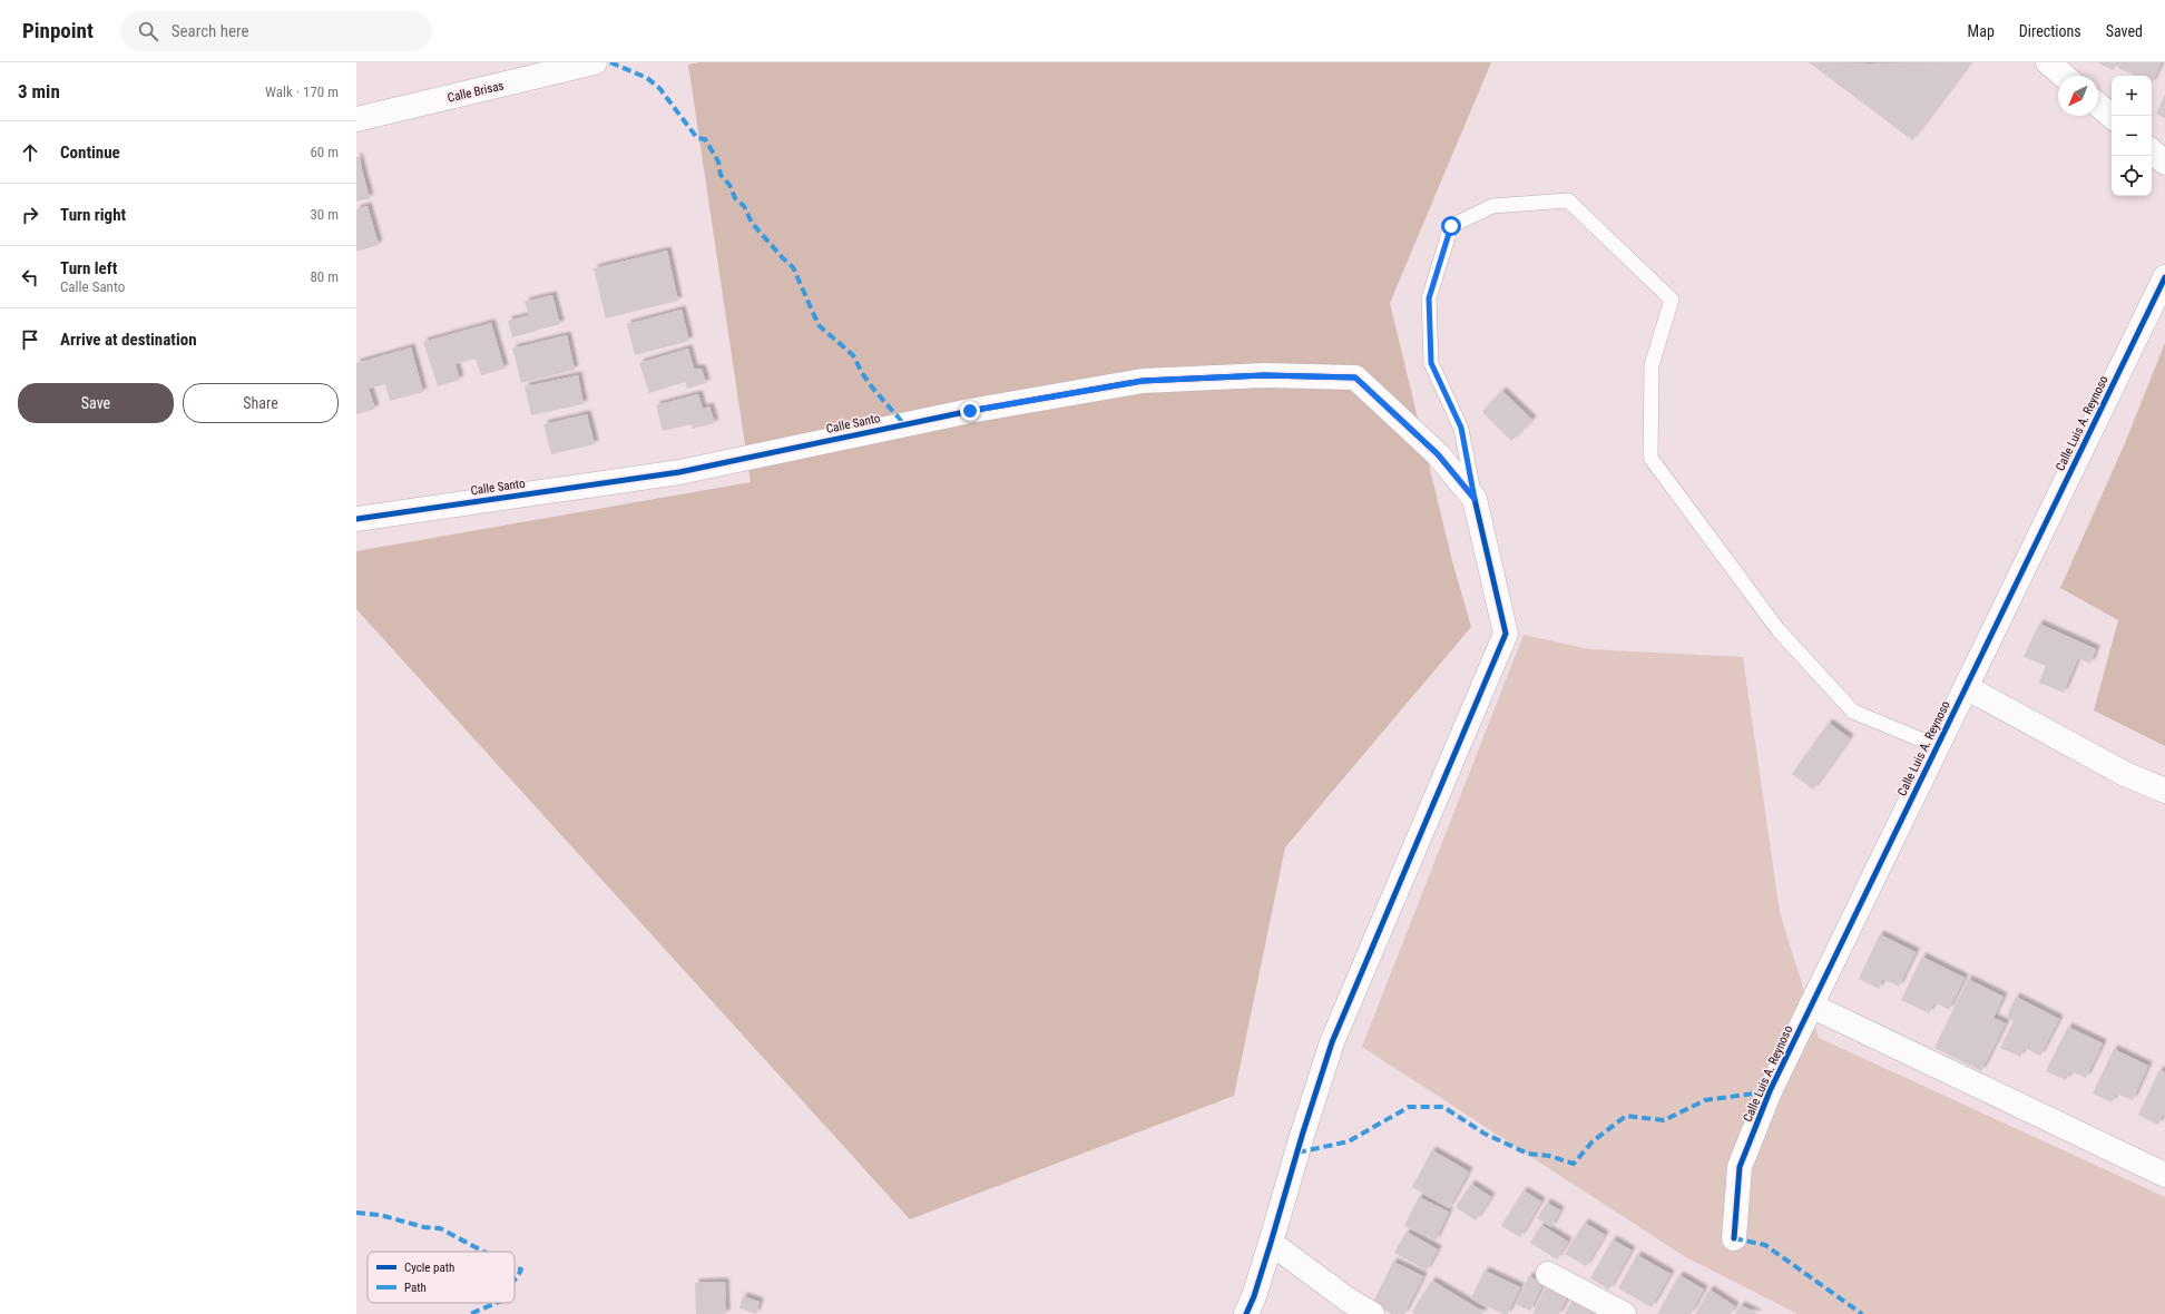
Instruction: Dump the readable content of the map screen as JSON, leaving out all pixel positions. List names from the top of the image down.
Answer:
{
  "streets": {
    "street": ["Calle Brisas", "Calle Santo", "Calle Luis A. Reynoso"]
  },
  "legend": ["Cycle path", "Path"],
  "north": "bottom left",
  "page": {
    "header": "Pinpoint",
    "search": "Search here",
    "nav": ["Map", "Directions", "Saved"],
    "heading": ["3 min", "Walk · 170 m"],
    "map_buttons": ["+", "−"],
    "list": [
      ["Continue", "60 m"],
      ["Turn right", "30 m"],
      ["Turn left", "Calle Santo", "80 m"],
      "Arrive at destination"
    ],
    "buttons": ["Save", "Share"]
  }
}
